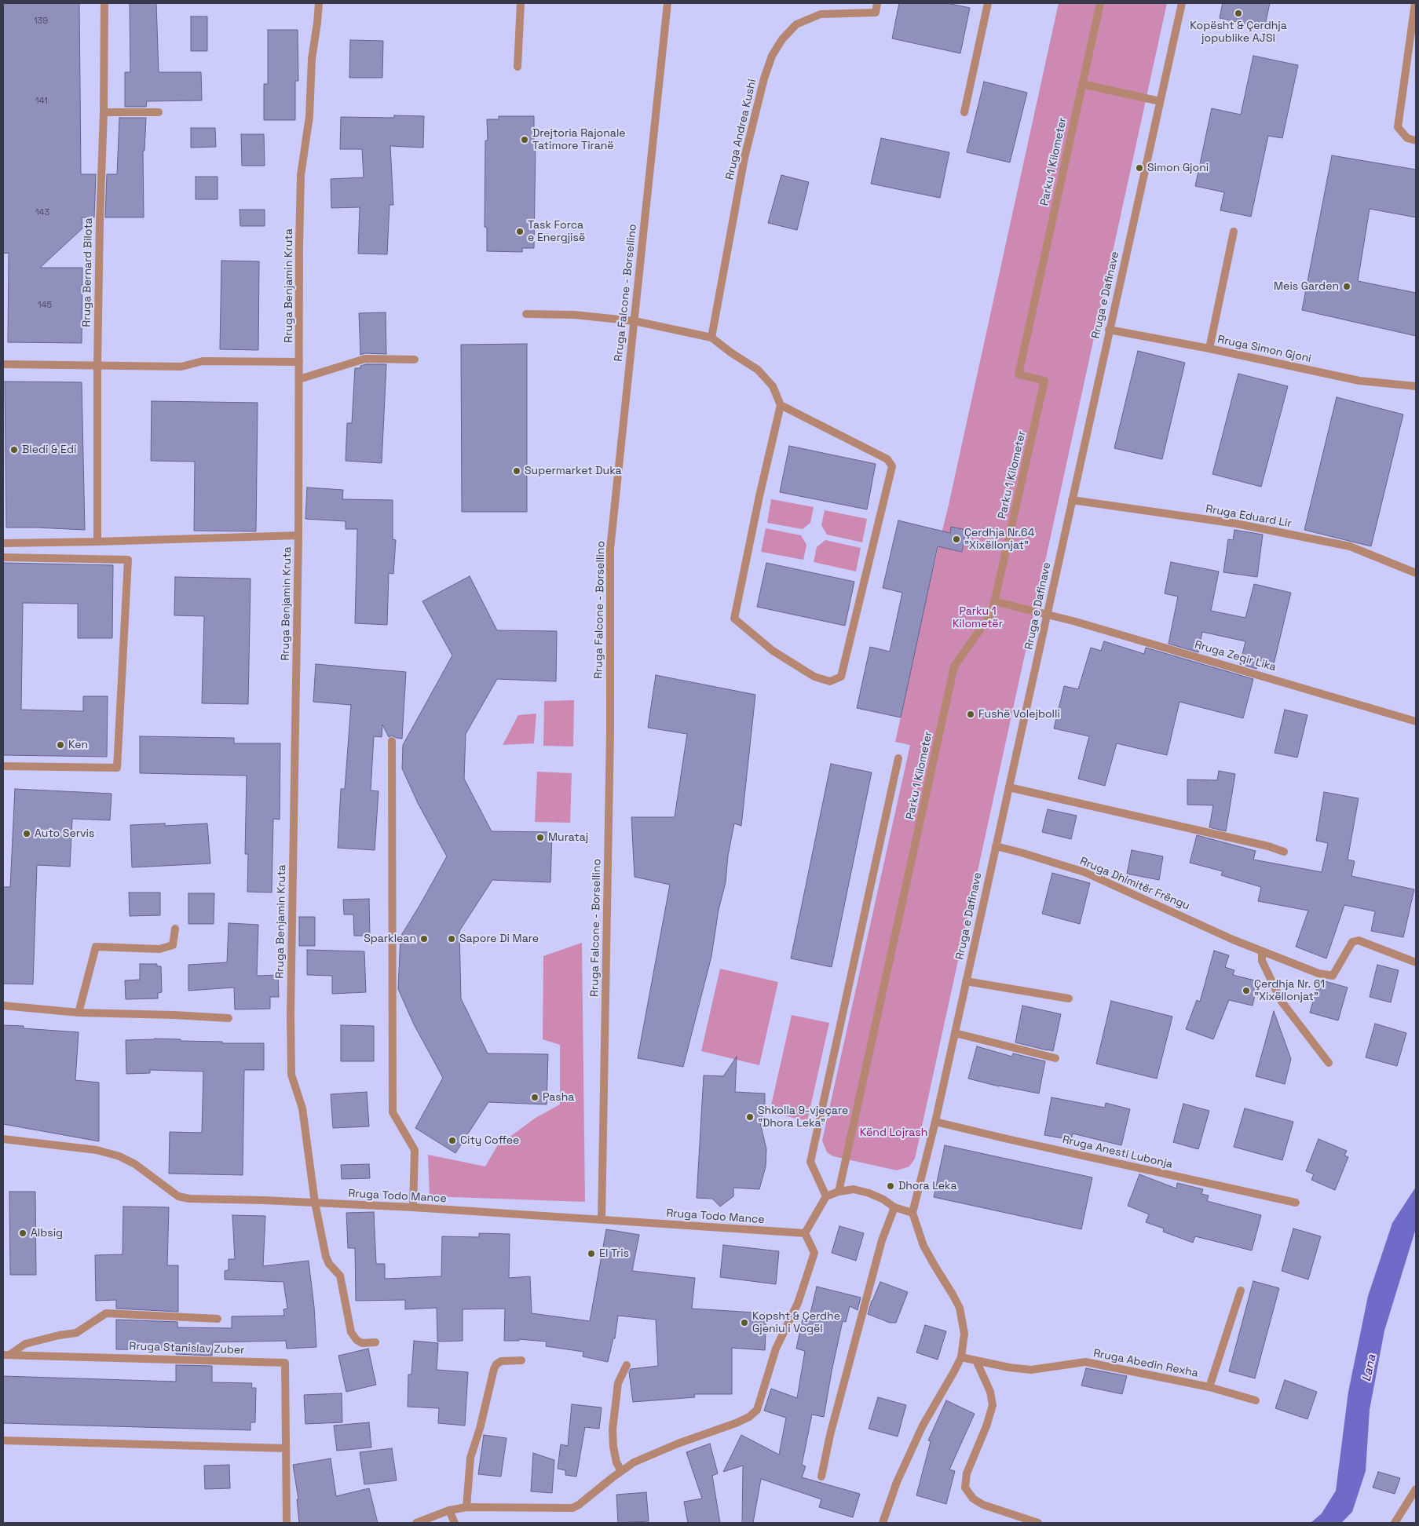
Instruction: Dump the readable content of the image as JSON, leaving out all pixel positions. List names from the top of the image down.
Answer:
{
  "streets": {
    "street": [
      "Rruga Andrea Kushi",
      "Parku 1 Kilometer",
      "Rruga Bernard Bilota",
      "Rruga Benjamin Kruta",
      "Rruga Falcone - Borsellino",
      "Rruga e Dafinave",
      "Rruga Simon Gjoni",
      "Rruga Eduard Lir",
      "Rruga Zeqir Lika",
      "Rruga Dhimitër Frëngu",
      "Rruga Anesti Lubonja",
      "Rruga Todo Mance",
      "Rruga Stanislav Zuber",
      "Rruga Abedin Rexha"
    ]
  },
  "crossings": [
    ["Parku 1 Kilometer", "Rruga Zeqir Lika"],
    ["Rruga Benjamin Kruta", "Rruga Todo Mance"],
    ["Rruga Falcone - Borsellino", "Rruga Todo Mance"],
    ["Rruga e Dafinave", "Rruga Simon Gjoni"],
    ["Rruga e Dafinave", "Rruga Eduard Lir"],
    ["Rruga e Dafinave", "Rruga Zeqir Lika"],
    ["Rruga e Dafinave", "Rruga Dhimitër Frëngu"],
    ["Rruga e Dafinave", "Rruga Anesti Lubonja"]
  ],
  "water": ["Lana"],
  "parks": ["Parku 1 Kilometër", "Kënd Lojrash"],
  "places": [
    "Kopësht & Çerdhja jopublike AJSI",
    "Drejtoria Rajonale Tatimore Tiranë",
    "Simon Gjoni",
    "Task Forca e Energjisë",
    "Meis Garden",
    "Bledi & Edi",
    "Supermarket Duka",
    "Çerdhja Nr.64 \"Xixëllonjat\"",
    "Fushë Volejbolli",
    "Ken",
    "Auto Servis",
    "Murataj",
    "Sparklean",
    "Sapore Di Mare",
    "Çerdhja Nr. 61 \"Xixëllonjat\"",
    "Pasha",
    "Shkolla 9-vjeçare \"Dhora Leka\"",
    "City Coffee",
    "Dhora Leka",
    "Albsig",
    "El Tris",
    "Kopsht & Çerdhe Gjeniu i Vogël"
  ],
  "house_numbers": [
    "139",
    "141",
    "143",
    "145"
  ]
}
